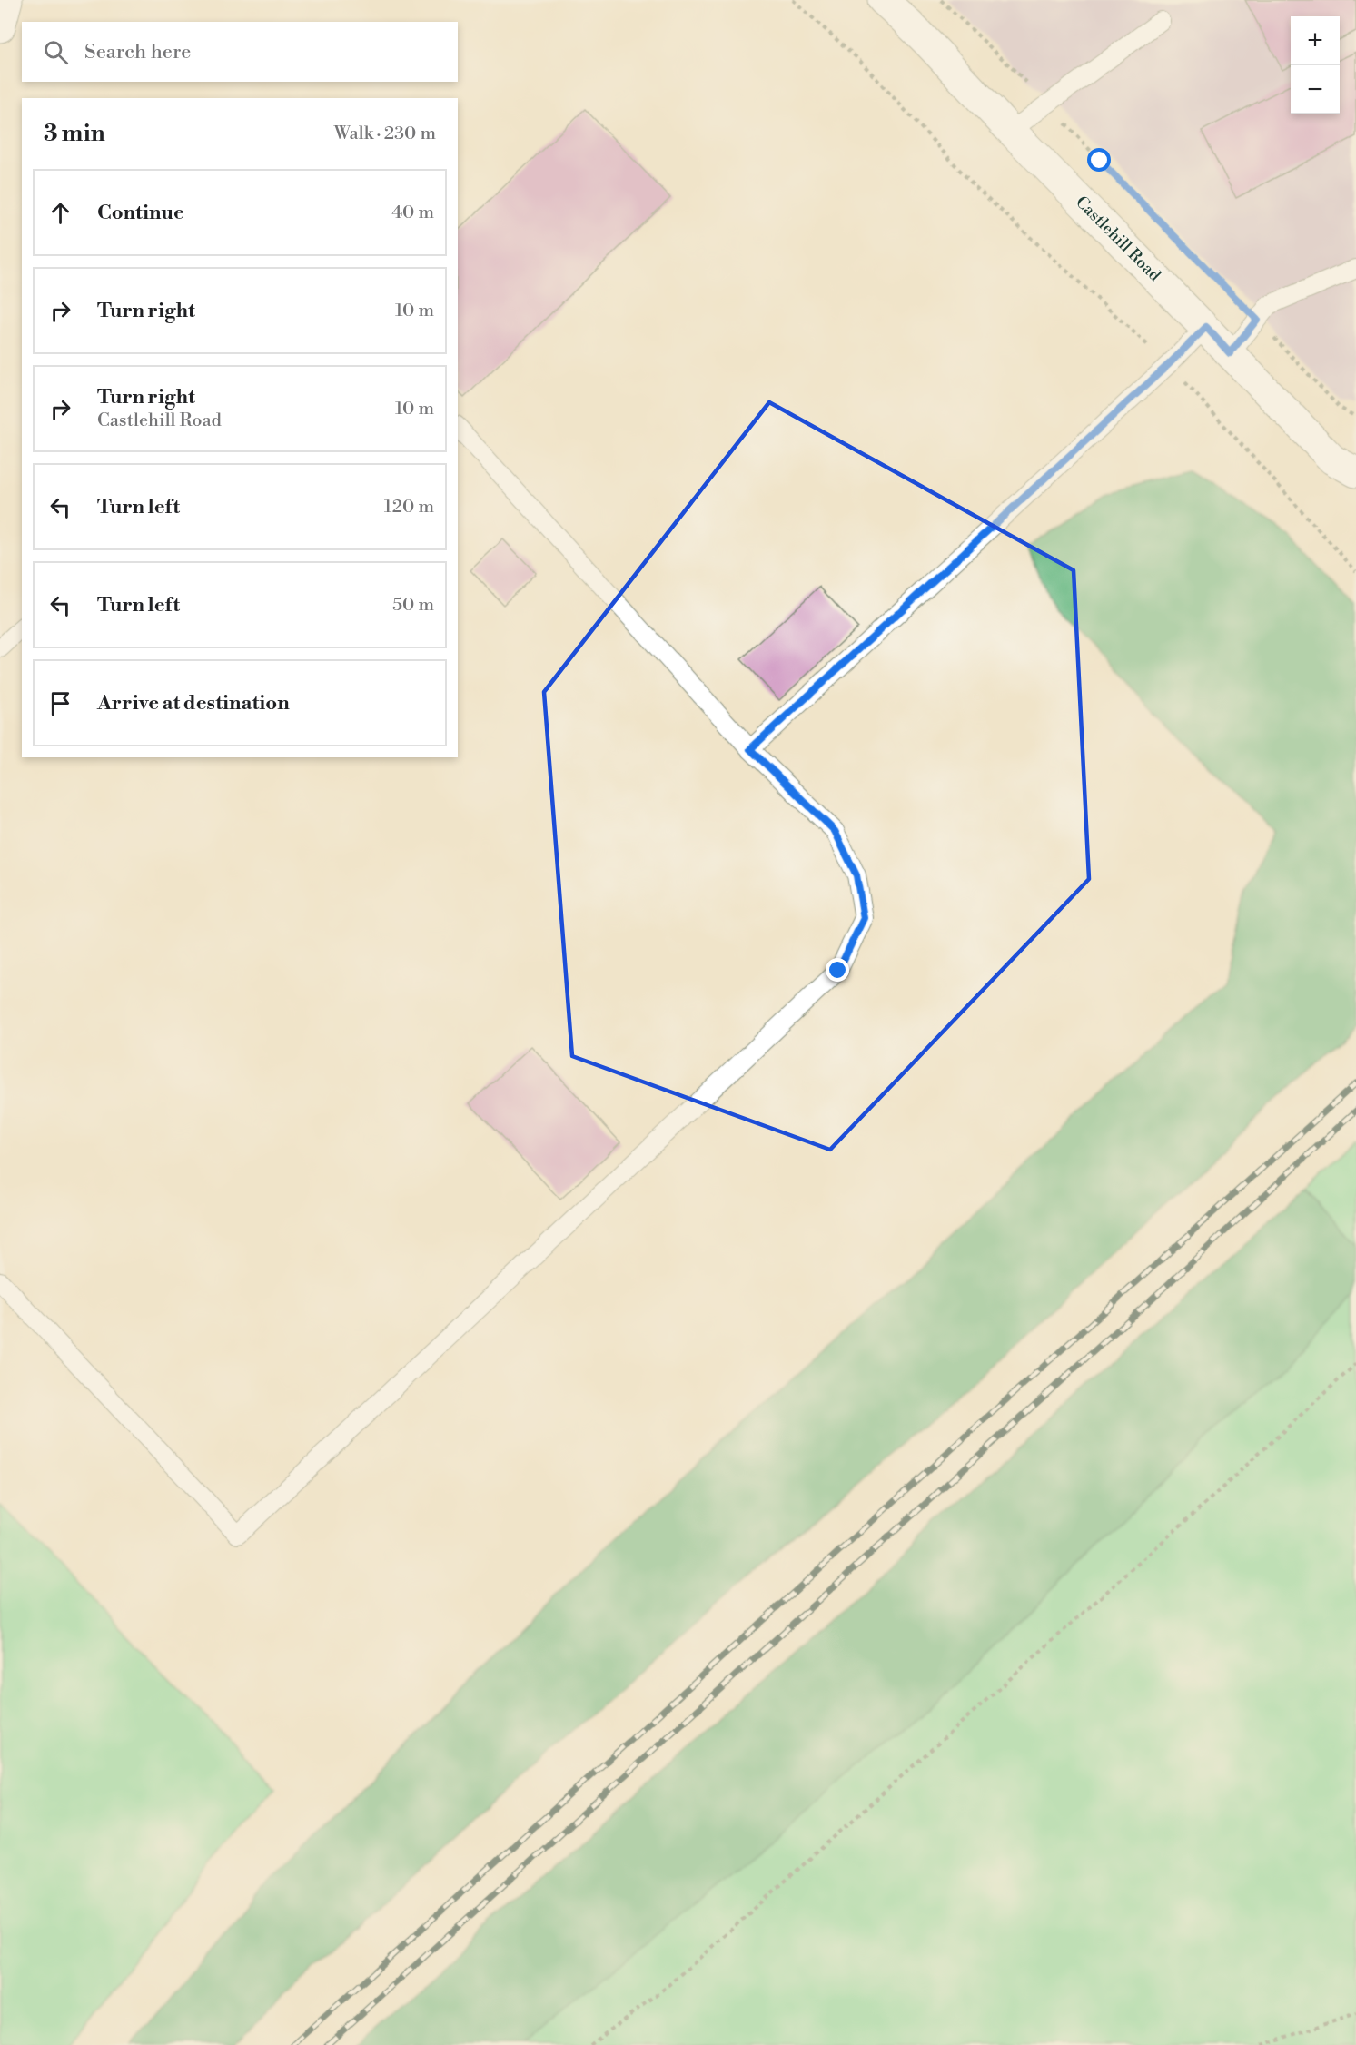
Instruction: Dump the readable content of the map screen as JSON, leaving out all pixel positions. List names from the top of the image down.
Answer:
{
  "streets": {
    "main road": ["Castlehill Road"]
  },
  "page": {
    "map_buttons": ["+", "−"],
    "search": "Search here",
    "heading": ["3 min", "Walk · 230 m"],
    "list": [
      ["Continue", "40 m"],
      ["Turn right", "10 m"],
      ["Turn right", "Castlehill Road", "10 m"],
      ["Turn left", "120 m"],
      ["Turn left", "50 m"],
      "Arrive at destination"
    ]
  }
}
